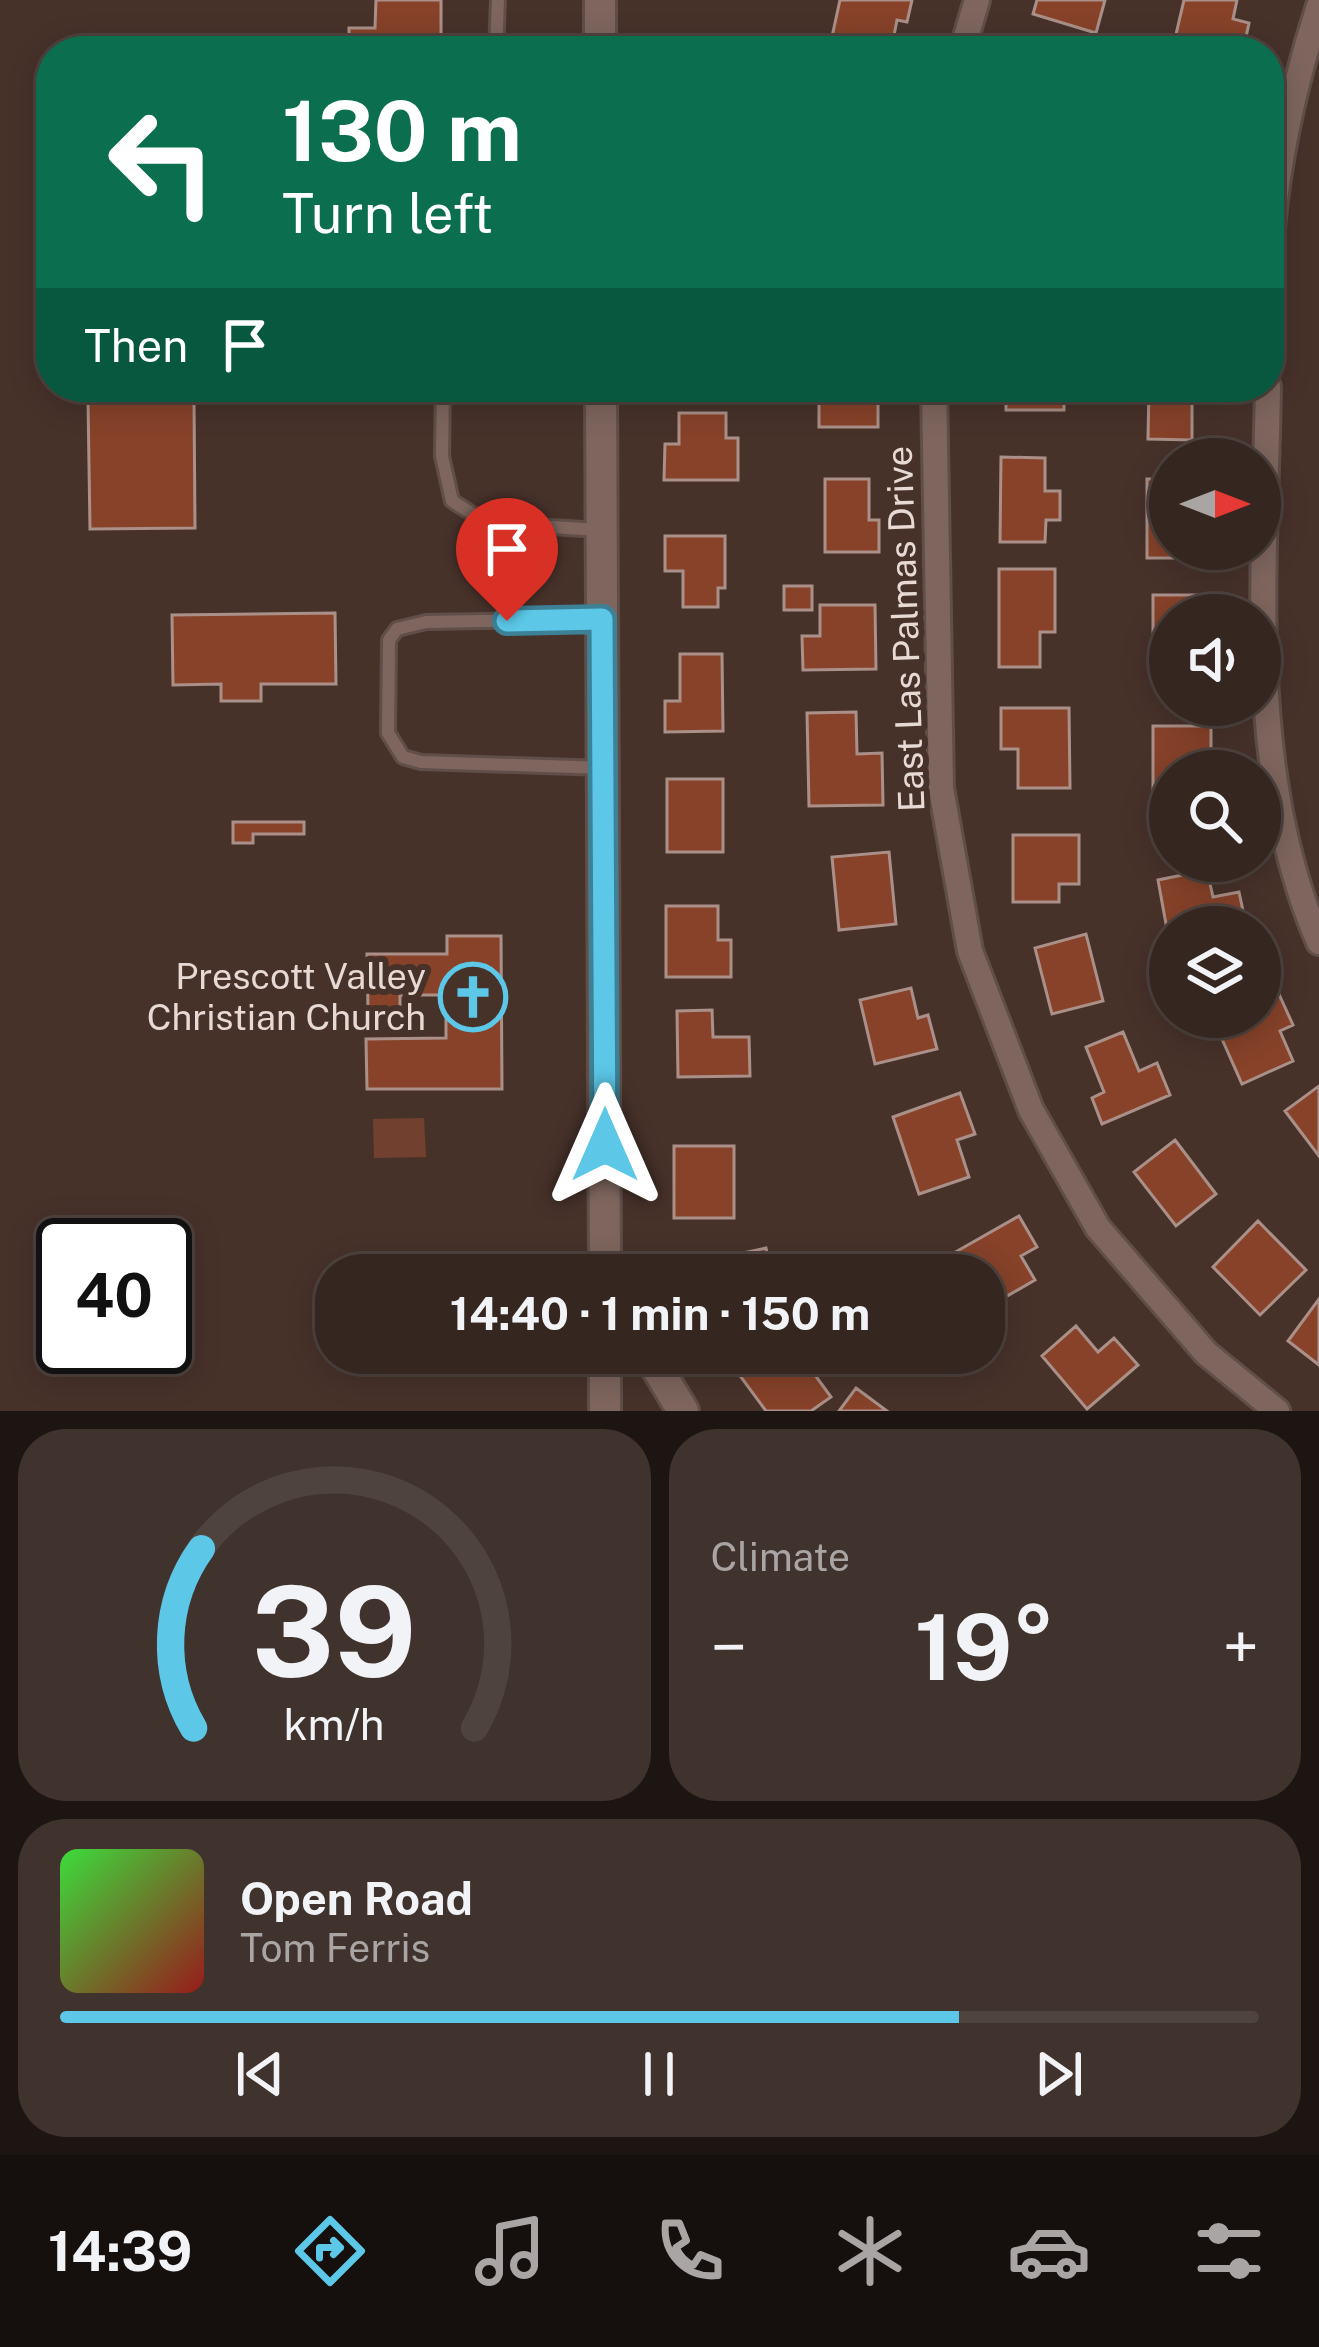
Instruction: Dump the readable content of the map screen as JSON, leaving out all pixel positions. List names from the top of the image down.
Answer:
{
  "streets": {
    "street": ["East Las Palmas Drive"]
  },
  "places": {
    "church": ["Prescott Valley Christian Church"]
  },
  "north": "right",
  "page": {
    "turn": ["130 m", "Turn left"],
    "then": "Then",
    "limit": "40",
    "trip": "14:40 · 1 min · 150 m",
    "tile": "Climate",
    "heat": ["−", "19°", "+"],
    "song": ["Open Road", "Tom Ferris"],
    "tabs": "14:39",
    "gauge": ["39", "km/h"]
  }
}
